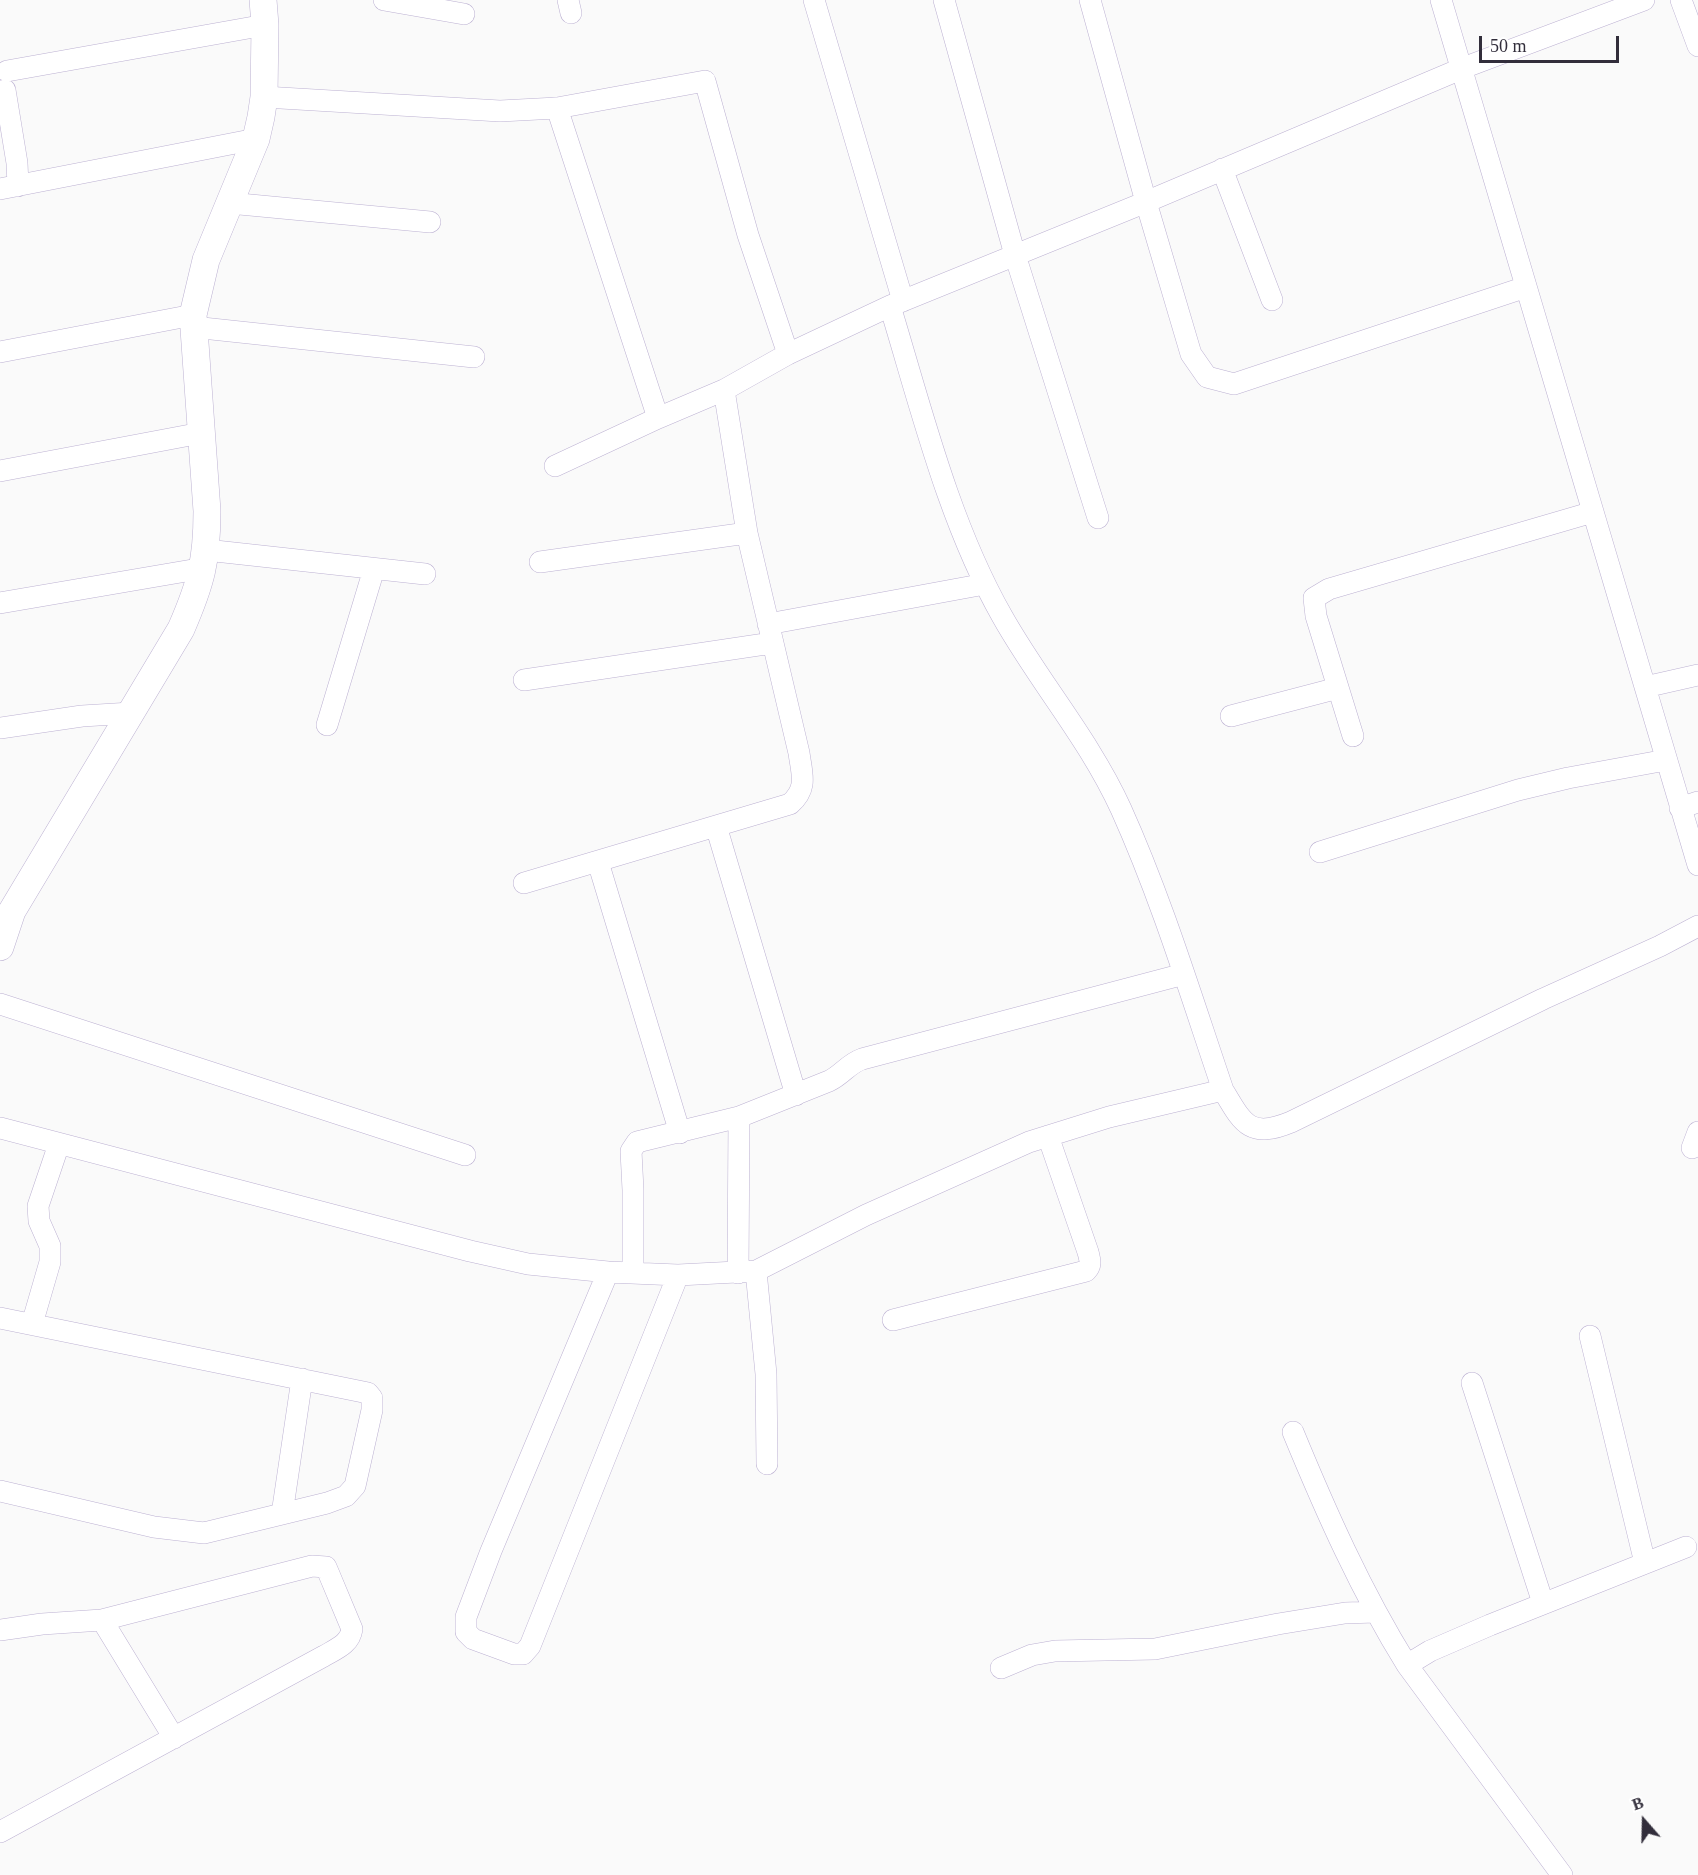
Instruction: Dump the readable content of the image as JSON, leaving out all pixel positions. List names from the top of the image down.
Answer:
{
  "scale_bar": "50 m",
  "north": "top"
}
